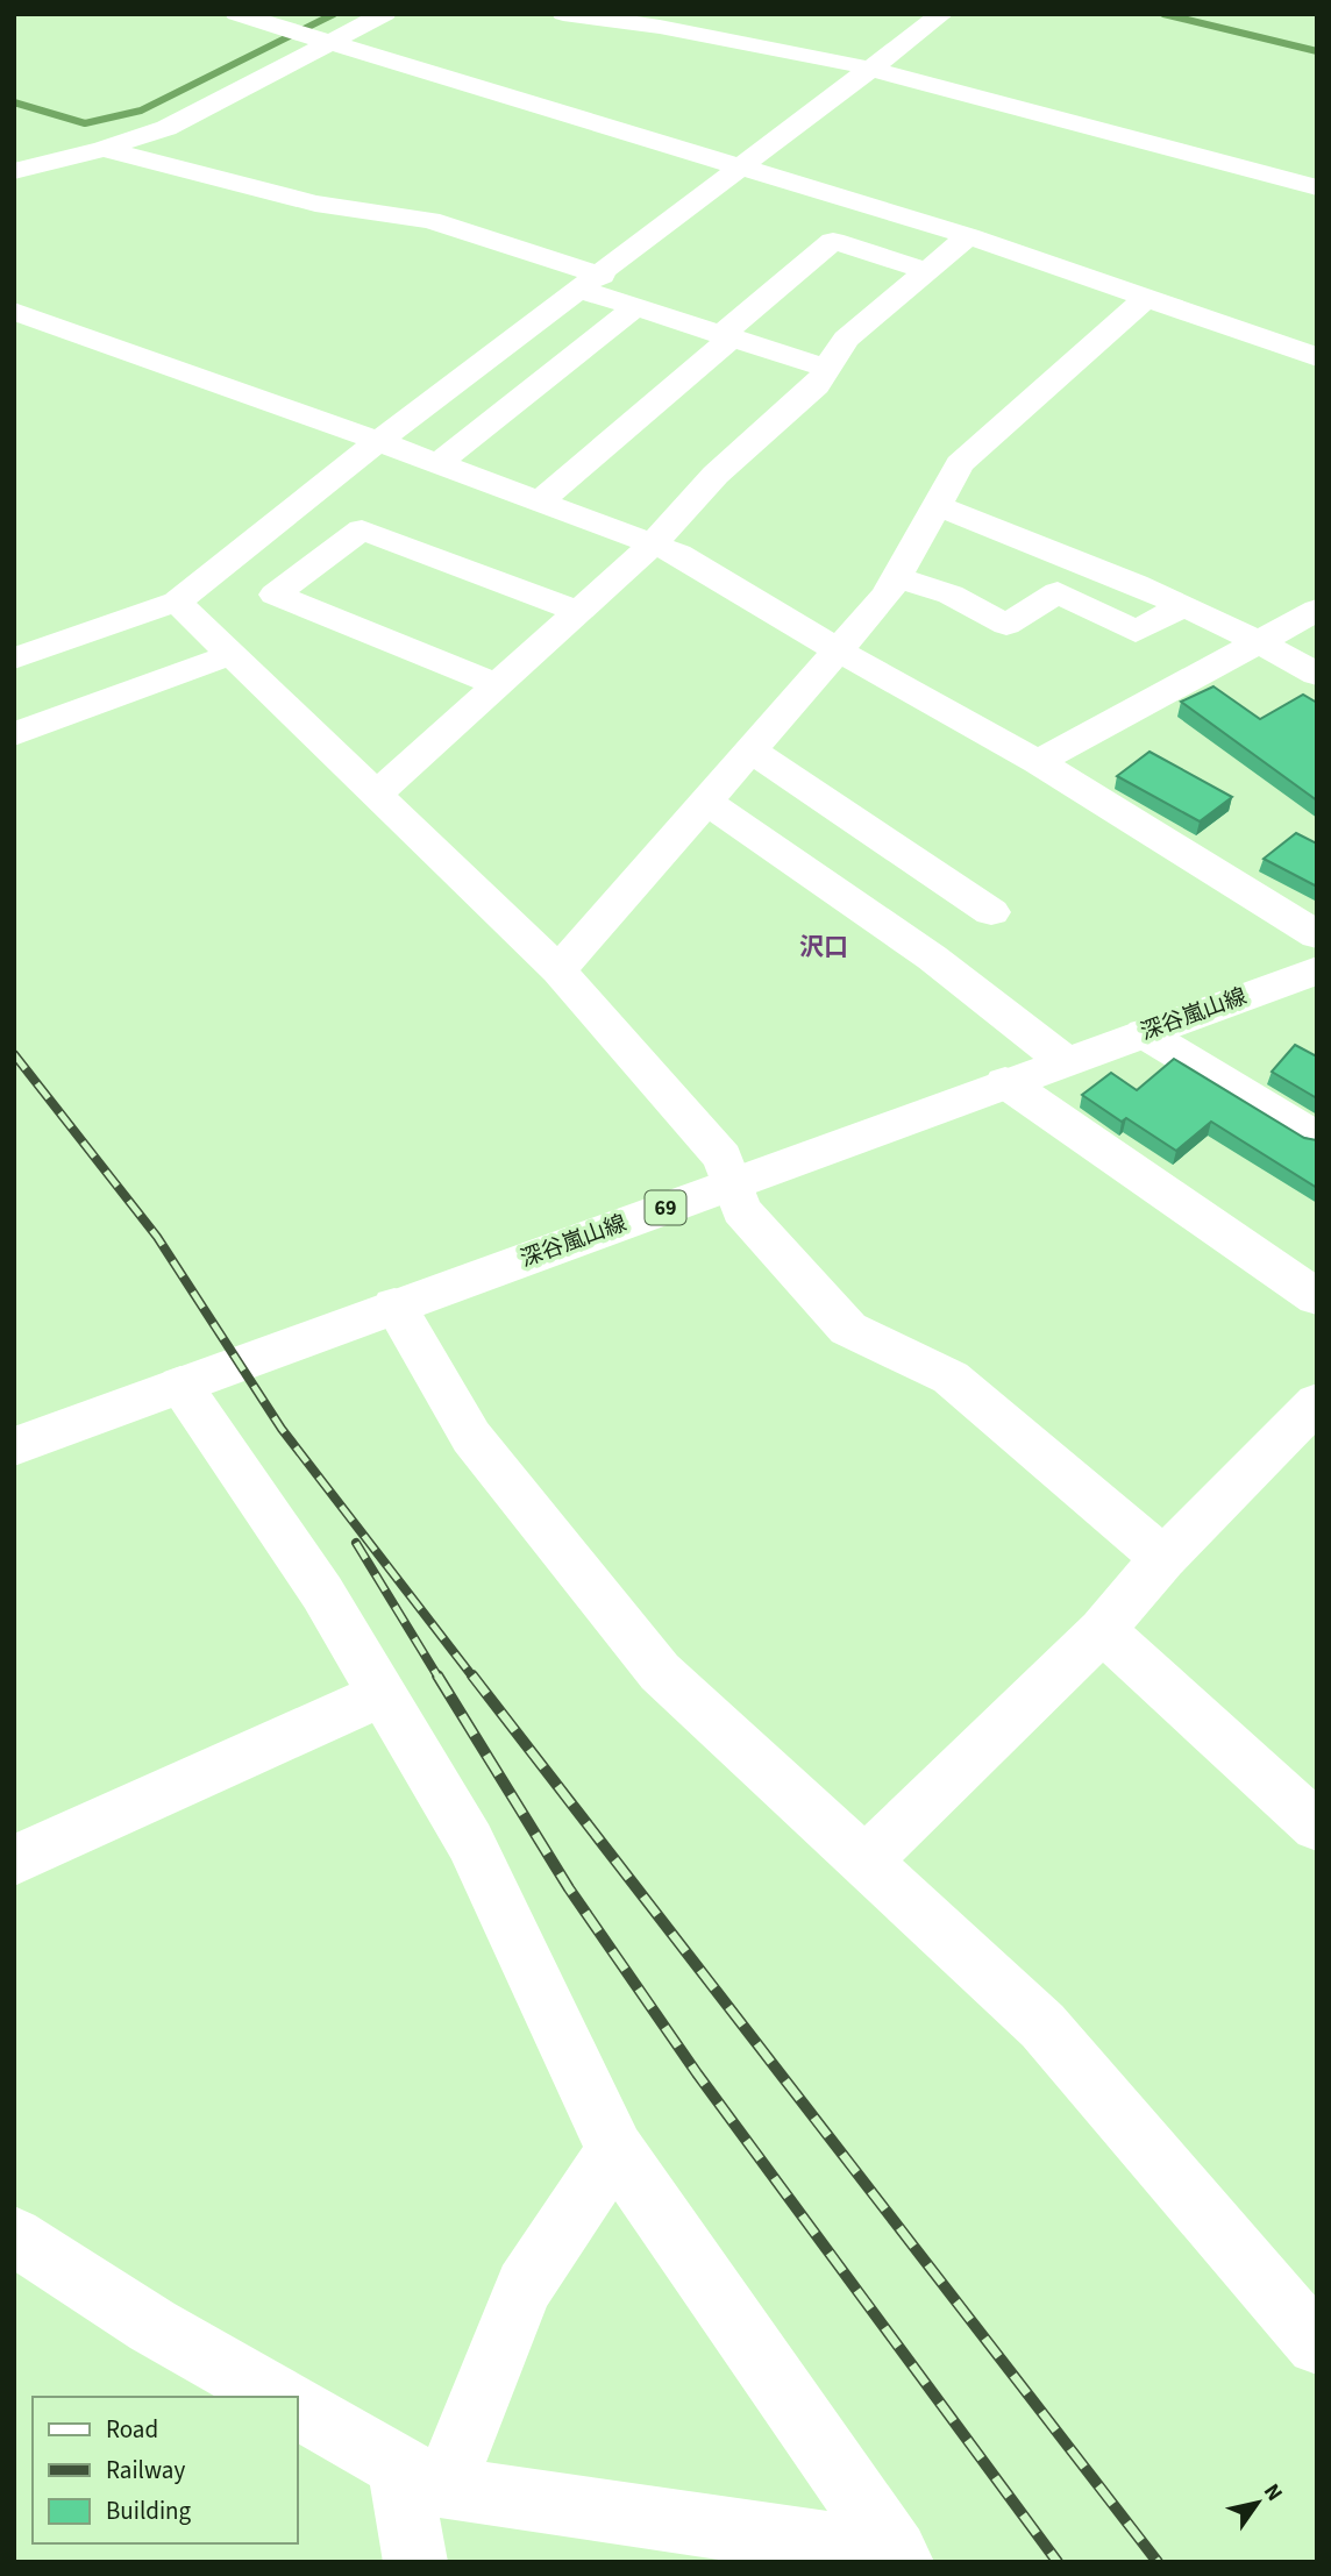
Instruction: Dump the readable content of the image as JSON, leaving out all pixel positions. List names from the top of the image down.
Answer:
{
  "streets": {
    "street": ["深谷嵐山線", "69"]
  },
  "districts": ["沢口"],
  "legend": ["Road", "Railway", "Building"],
  "north": "top right"
}
